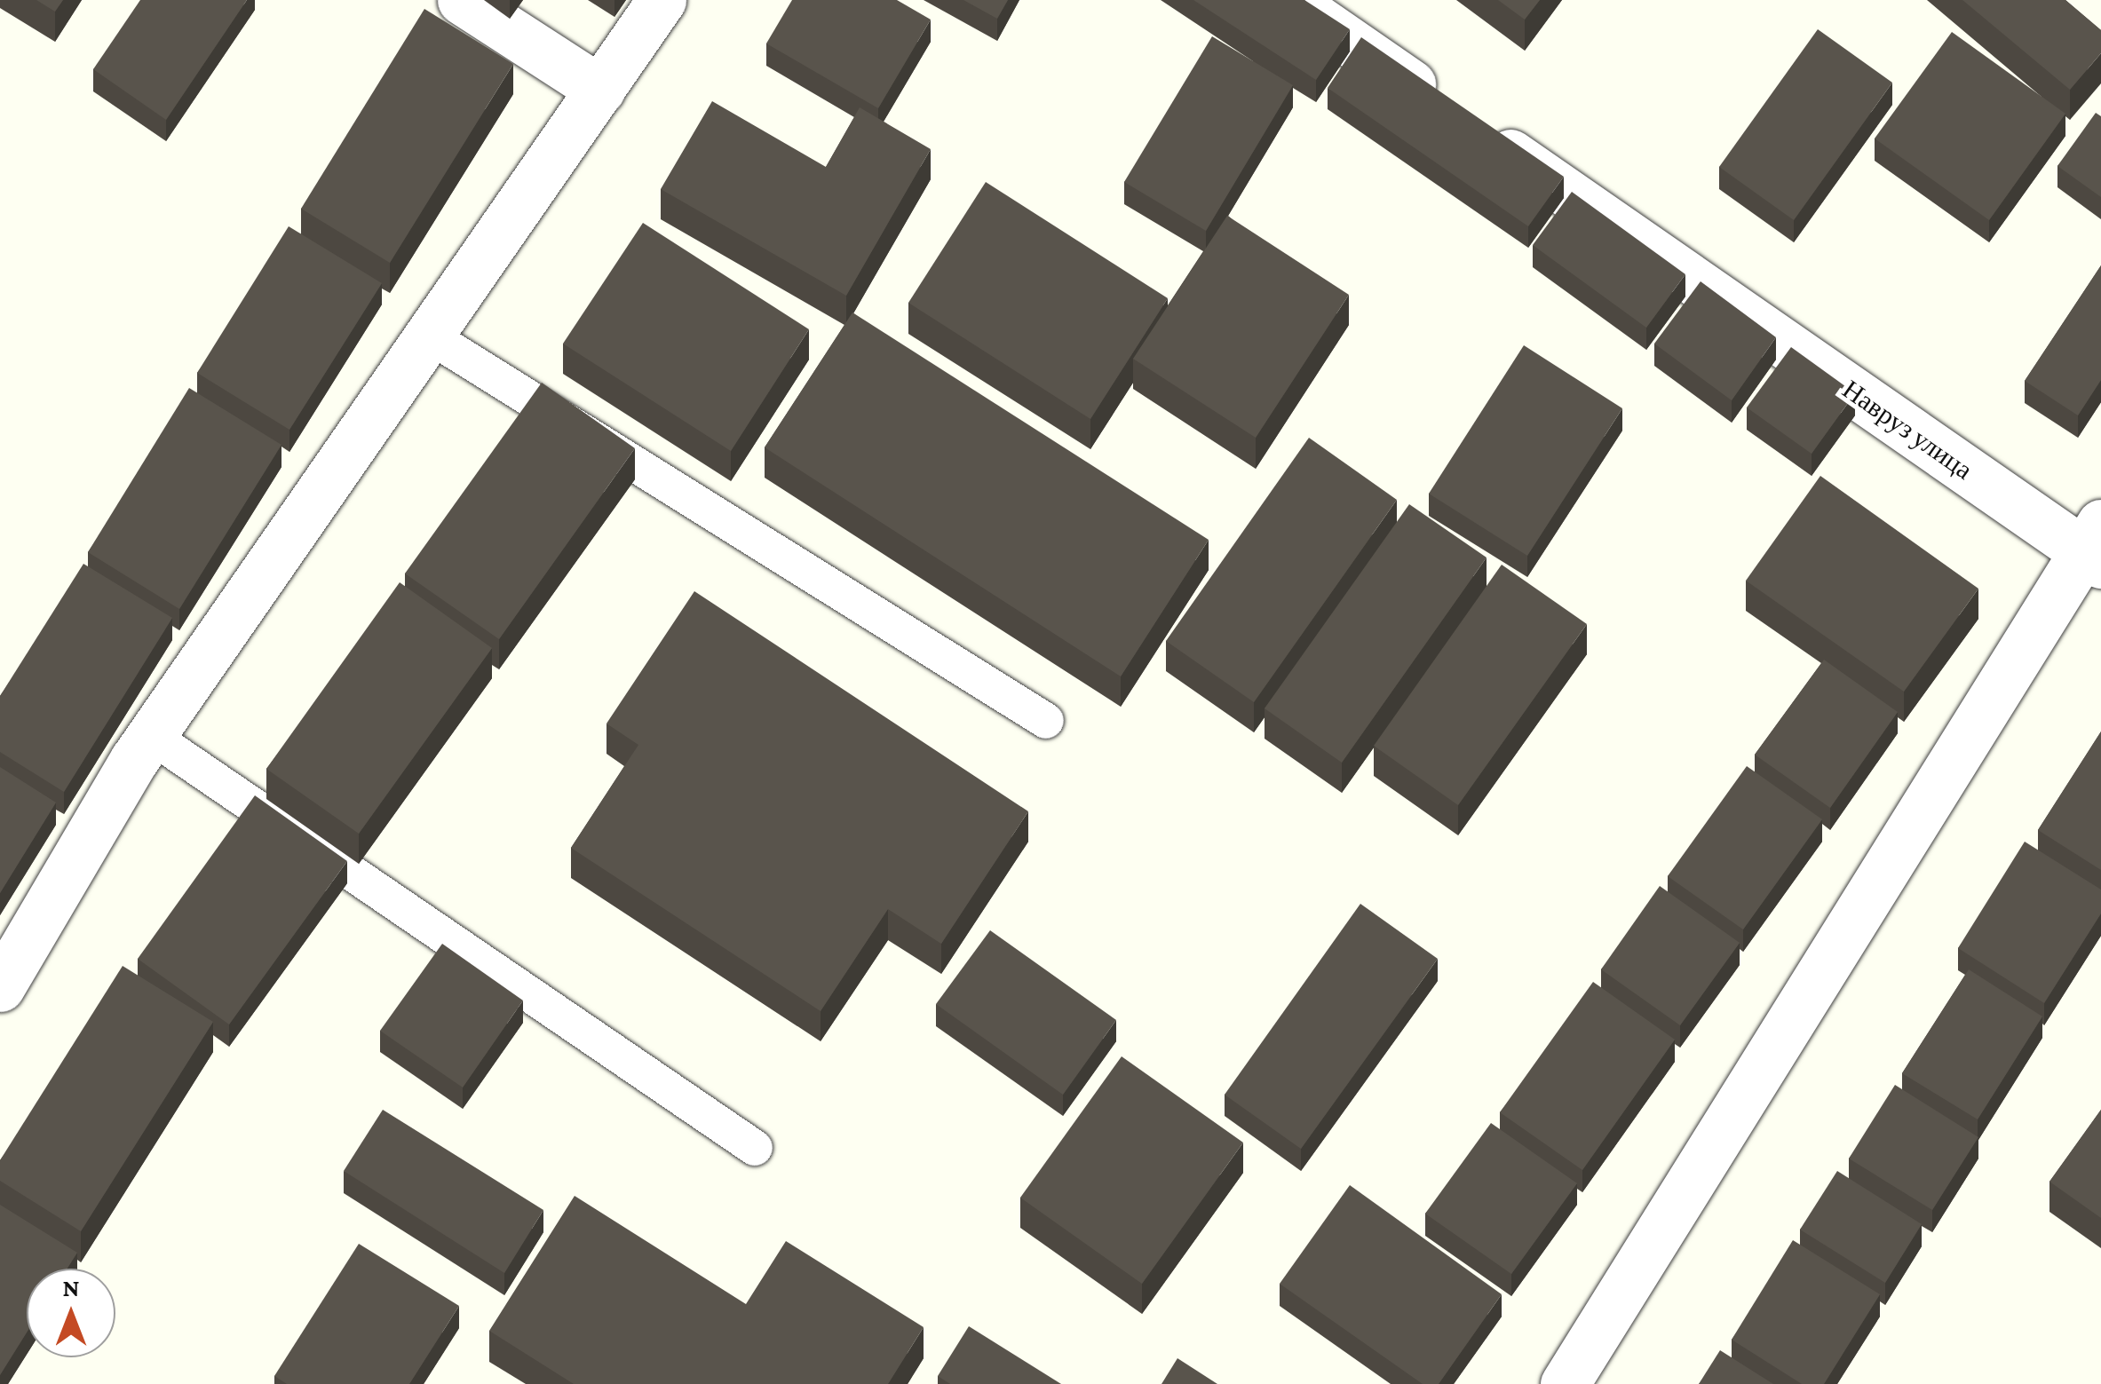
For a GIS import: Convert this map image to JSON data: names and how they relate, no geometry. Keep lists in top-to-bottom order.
{
  "streets": {
    "street": ["Навруз улица"]
  },
  "north": "top"
}
